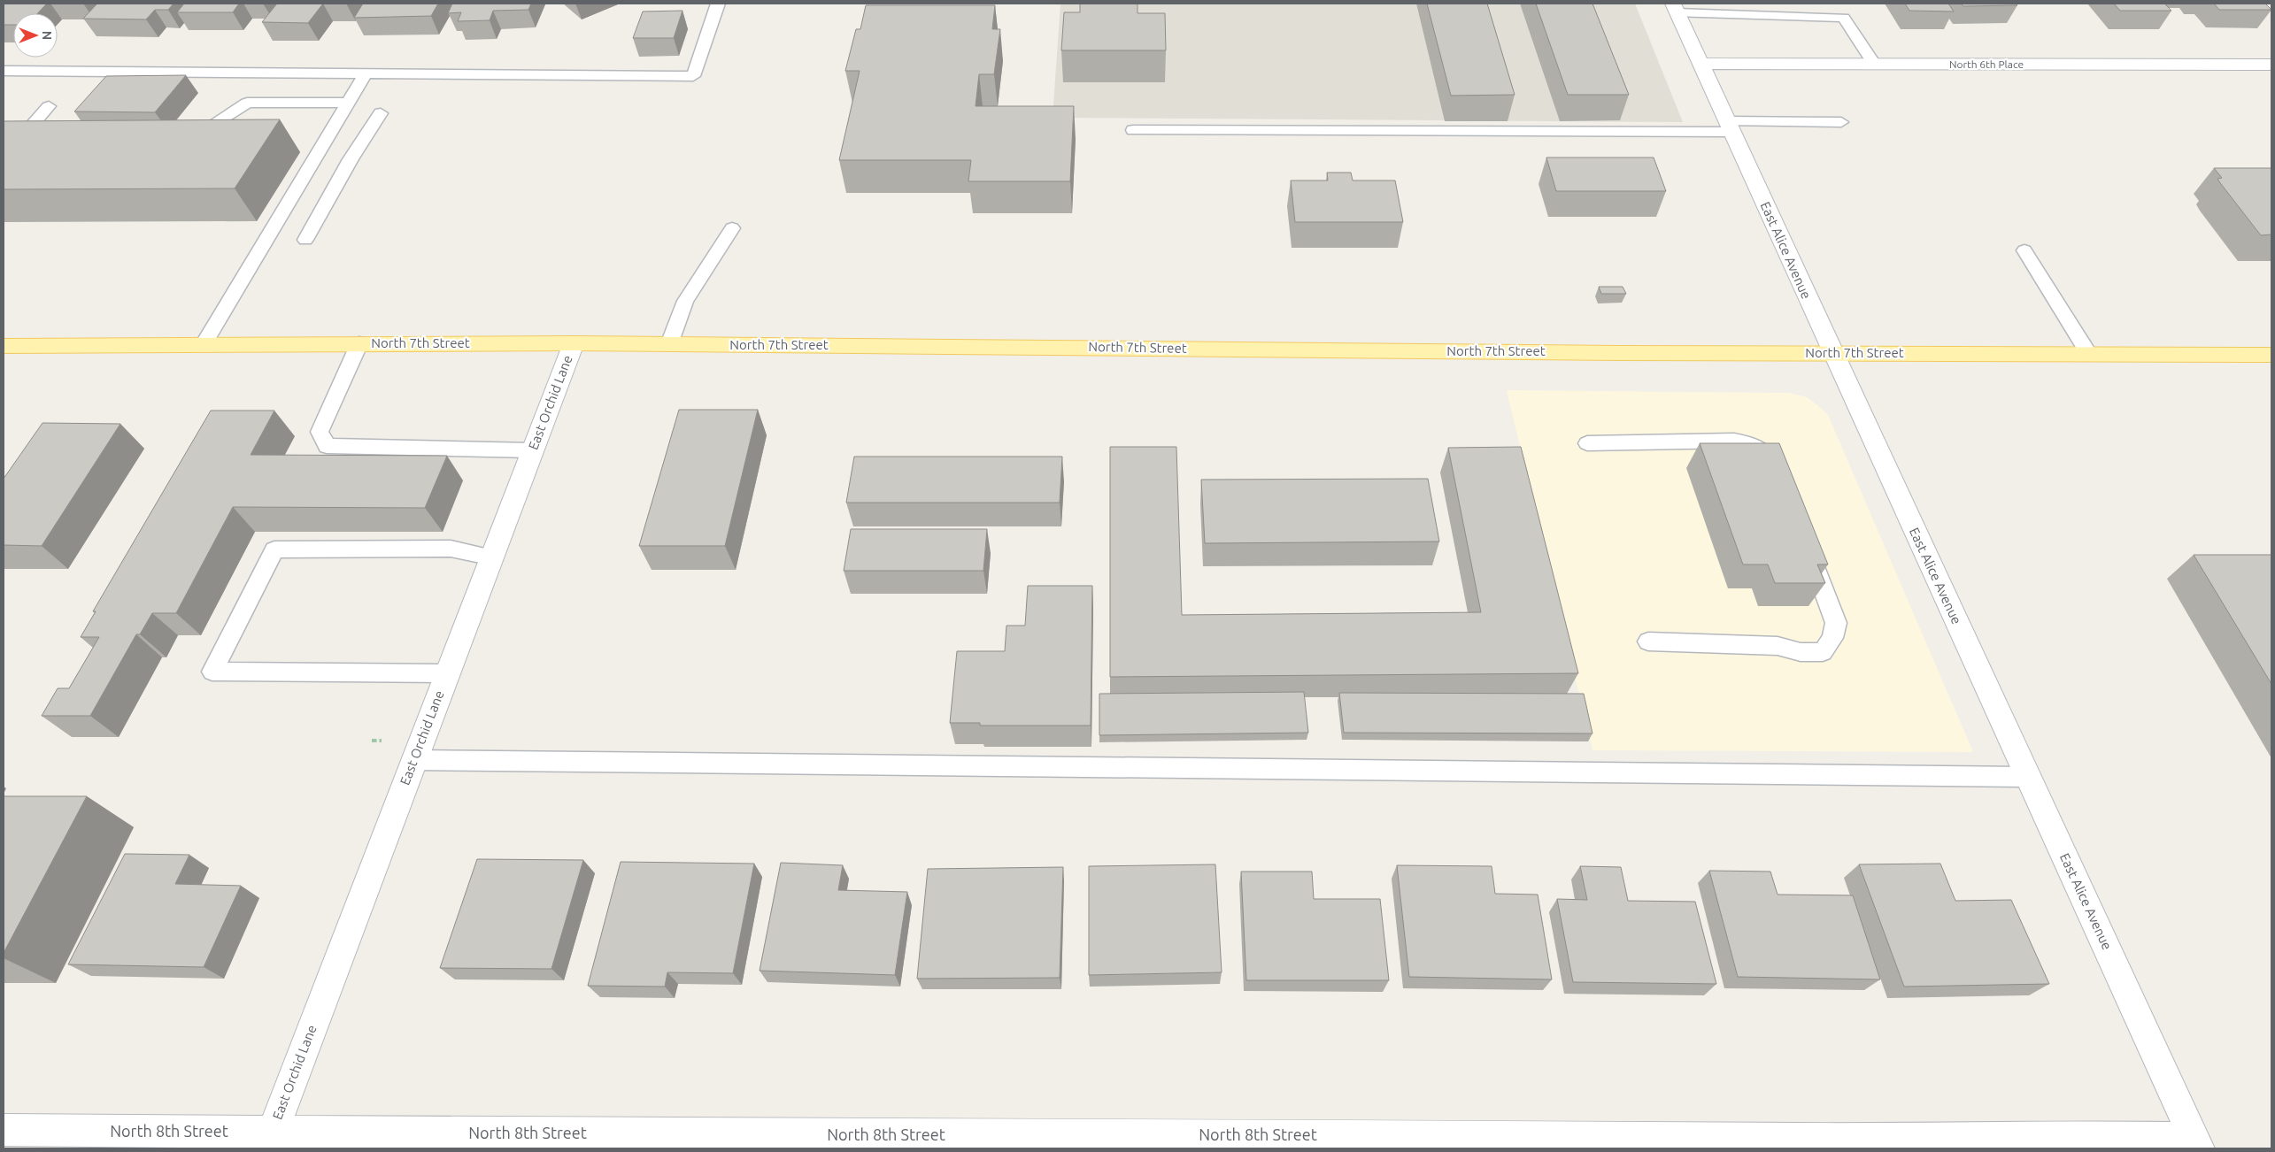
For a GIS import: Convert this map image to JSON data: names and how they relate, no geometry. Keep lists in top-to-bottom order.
{
  "streets": {
    "main road": ["North 7th Street"],
    "street": [
      "North 6th Place",
      "East Alice Avenue",
      "East Orchid Lane",
      "North 8th Street"
    ]
  },
  "crossings": [
    ["North 6th Place", "East Alice Avenue"],
    ["East Alice Avenue", "North 7th Street"],
    ["East Alice Avenue", "North 8th Street"],
    ["North 7th Street", "East Orchid Lane"],
    ["East Orchid Lane", "North 8th Street"]
  ],
  "north": "right"
}
